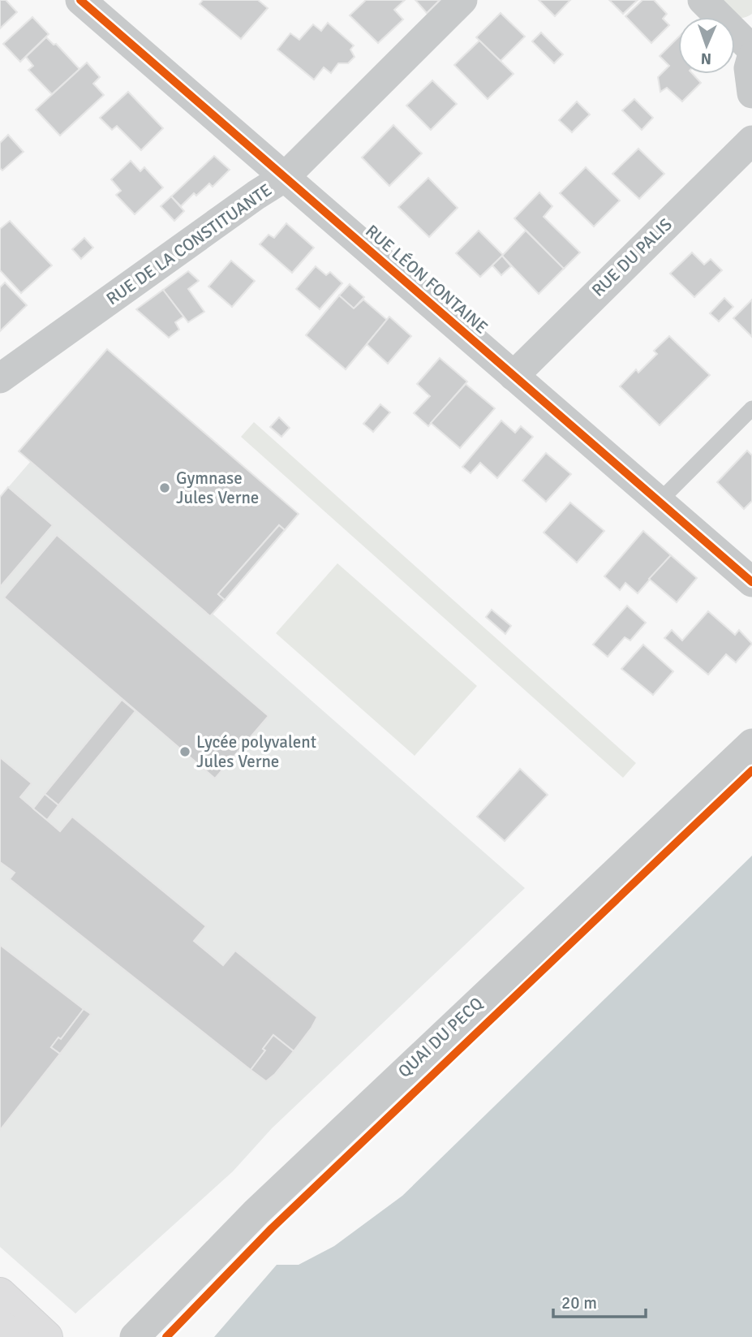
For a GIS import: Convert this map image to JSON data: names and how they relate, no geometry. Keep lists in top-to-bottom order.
{
  "streets": {
    "street": [
      "RUE DE LA CONSTITUANTE",
      "RUE DU PALIS",
      "RUE LÉON FONTAINE",
      "QUAI DU PECQ"
    ]
  },
  "crossings": [
    ["RUE DE LA CONSTITUANTE", "RUE LÉON FONTAINE"],
    ["RUE DU PALIS", "RUE LÉON FONTAINE"]
  ],
  "places": ["Gymnase Jules Verne", "Lycée polyvalent Jules Verne"],
  "scale_bar": "20 m",
  "north": "bottom"
}
